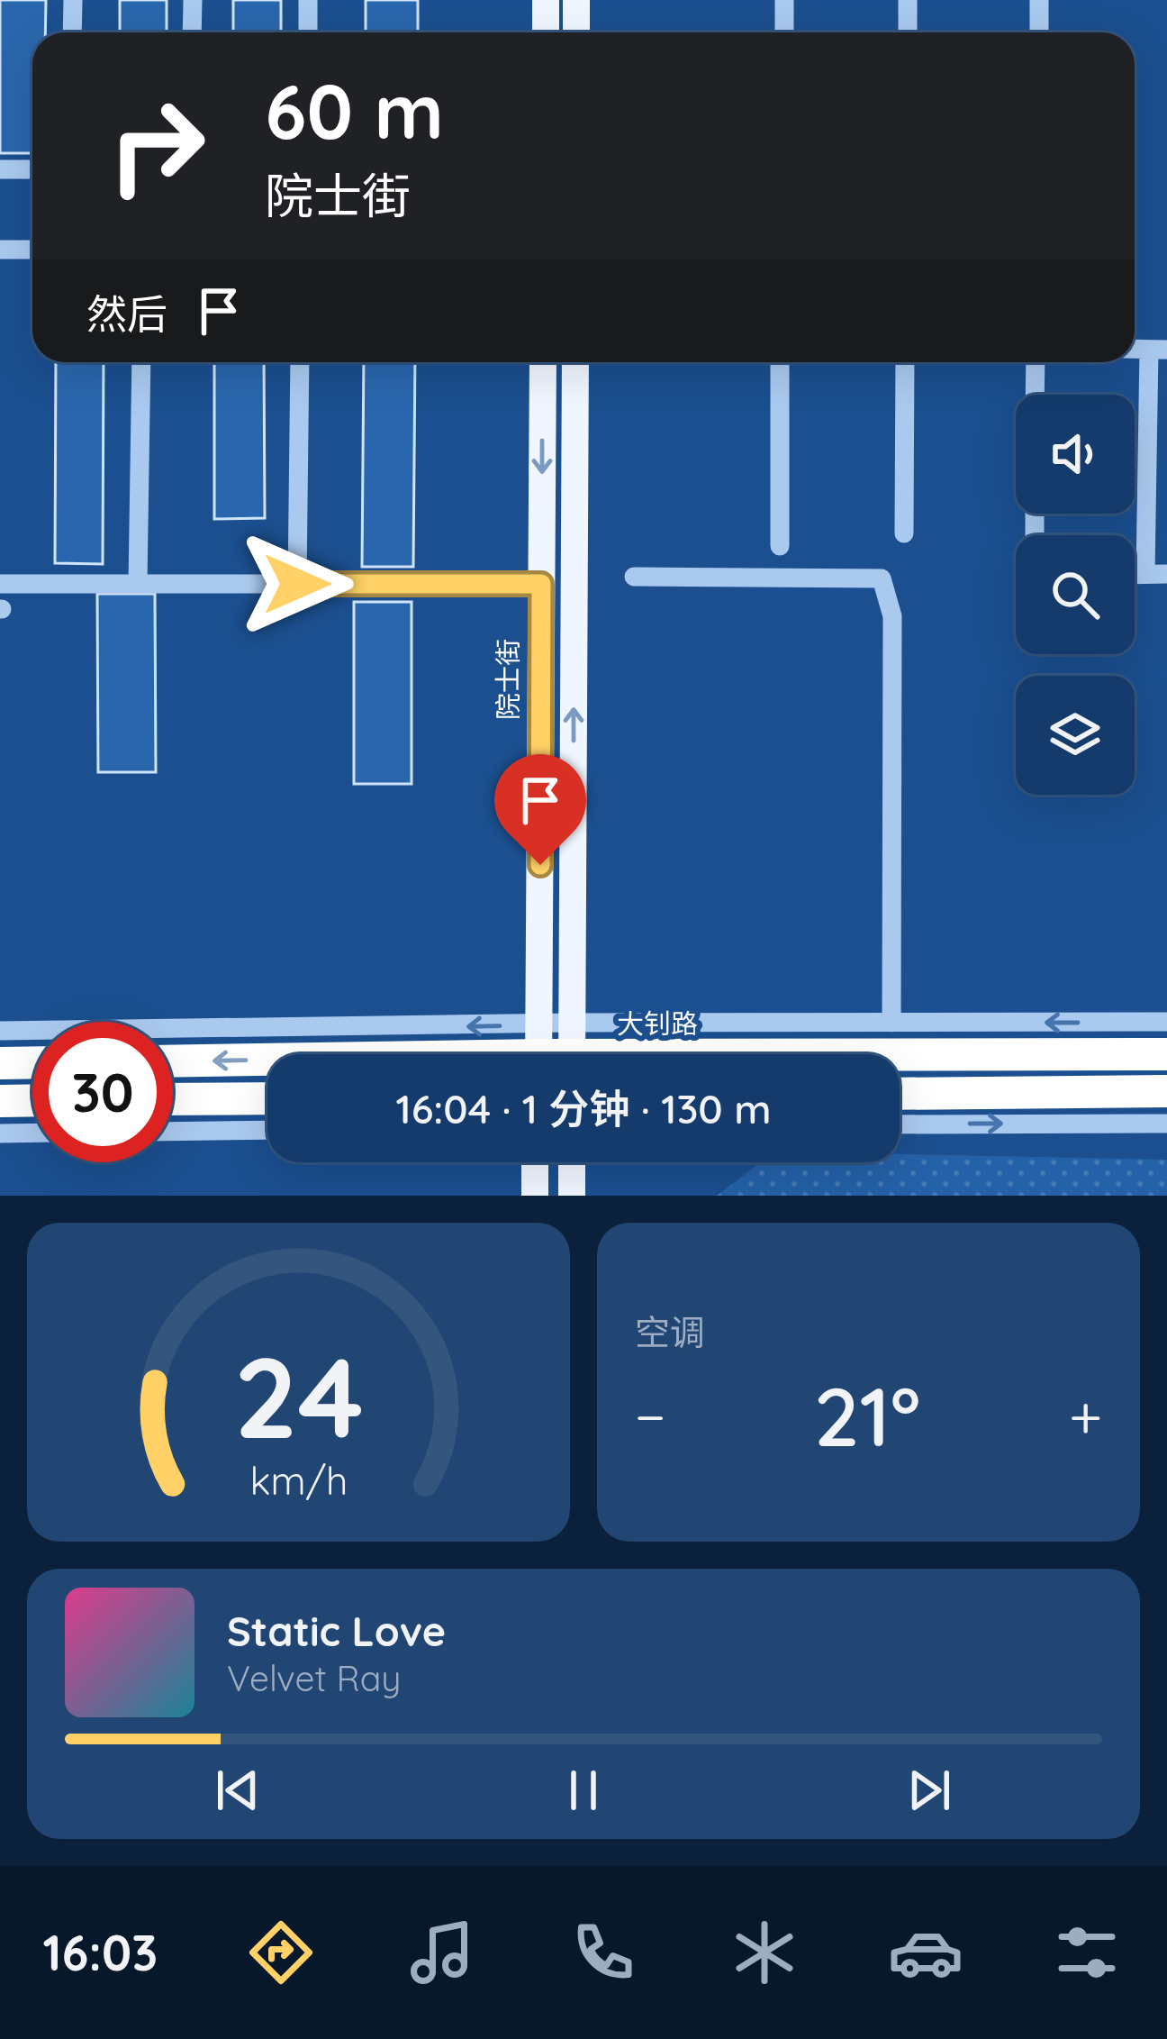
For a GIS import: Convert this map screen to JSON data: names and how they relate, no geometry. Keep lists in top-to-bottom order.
{
  "streets": {
    "highway": ["大钊路"],
    "main road": ["院士街"]
  },
  "page": {
    "turn": ["60 m", "院士街"],
    "then": "然后",
    "limit": "30",
    "trip": "16:04 · 1 分钟 · 130 m",
    "tile": "空调",
    "heat": ["−", "21°", "+"],
    "song": ["Static Love", "Velvet Ray"],
    "tabs": "16:03",
    "gauge": ["24", "km/h"]
  }
}
